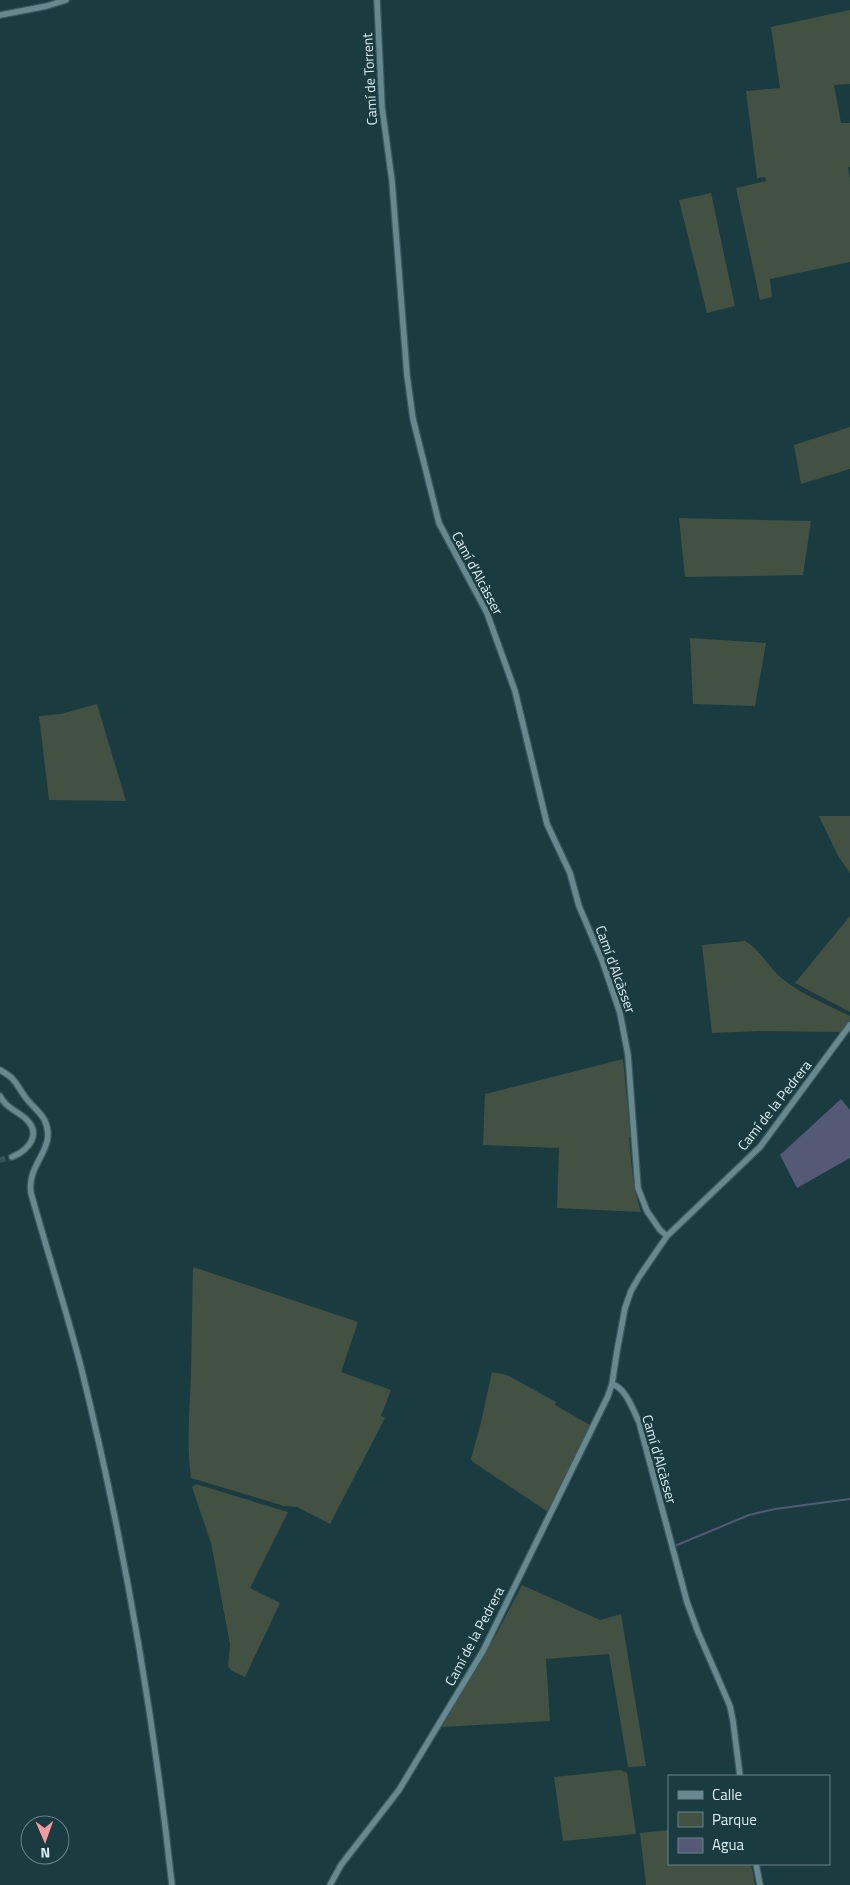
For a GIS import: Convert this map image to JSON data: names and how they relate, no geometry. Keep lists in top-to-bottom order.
{
  "streets": {
    "street": ["Camí de Torrent", "Camí d'Alcàsser", "Camí de la Pedrera"]
  },
  "crossings": [
    ["Camí de Torrent", "Camí d'Alcàsser"],
    ["Camí d'Alcàsser", "Camí de la Pedrera"]
  ],
  "legend": ["Calle", "Parque", "Agua"],
  "north": "bottom"
}
